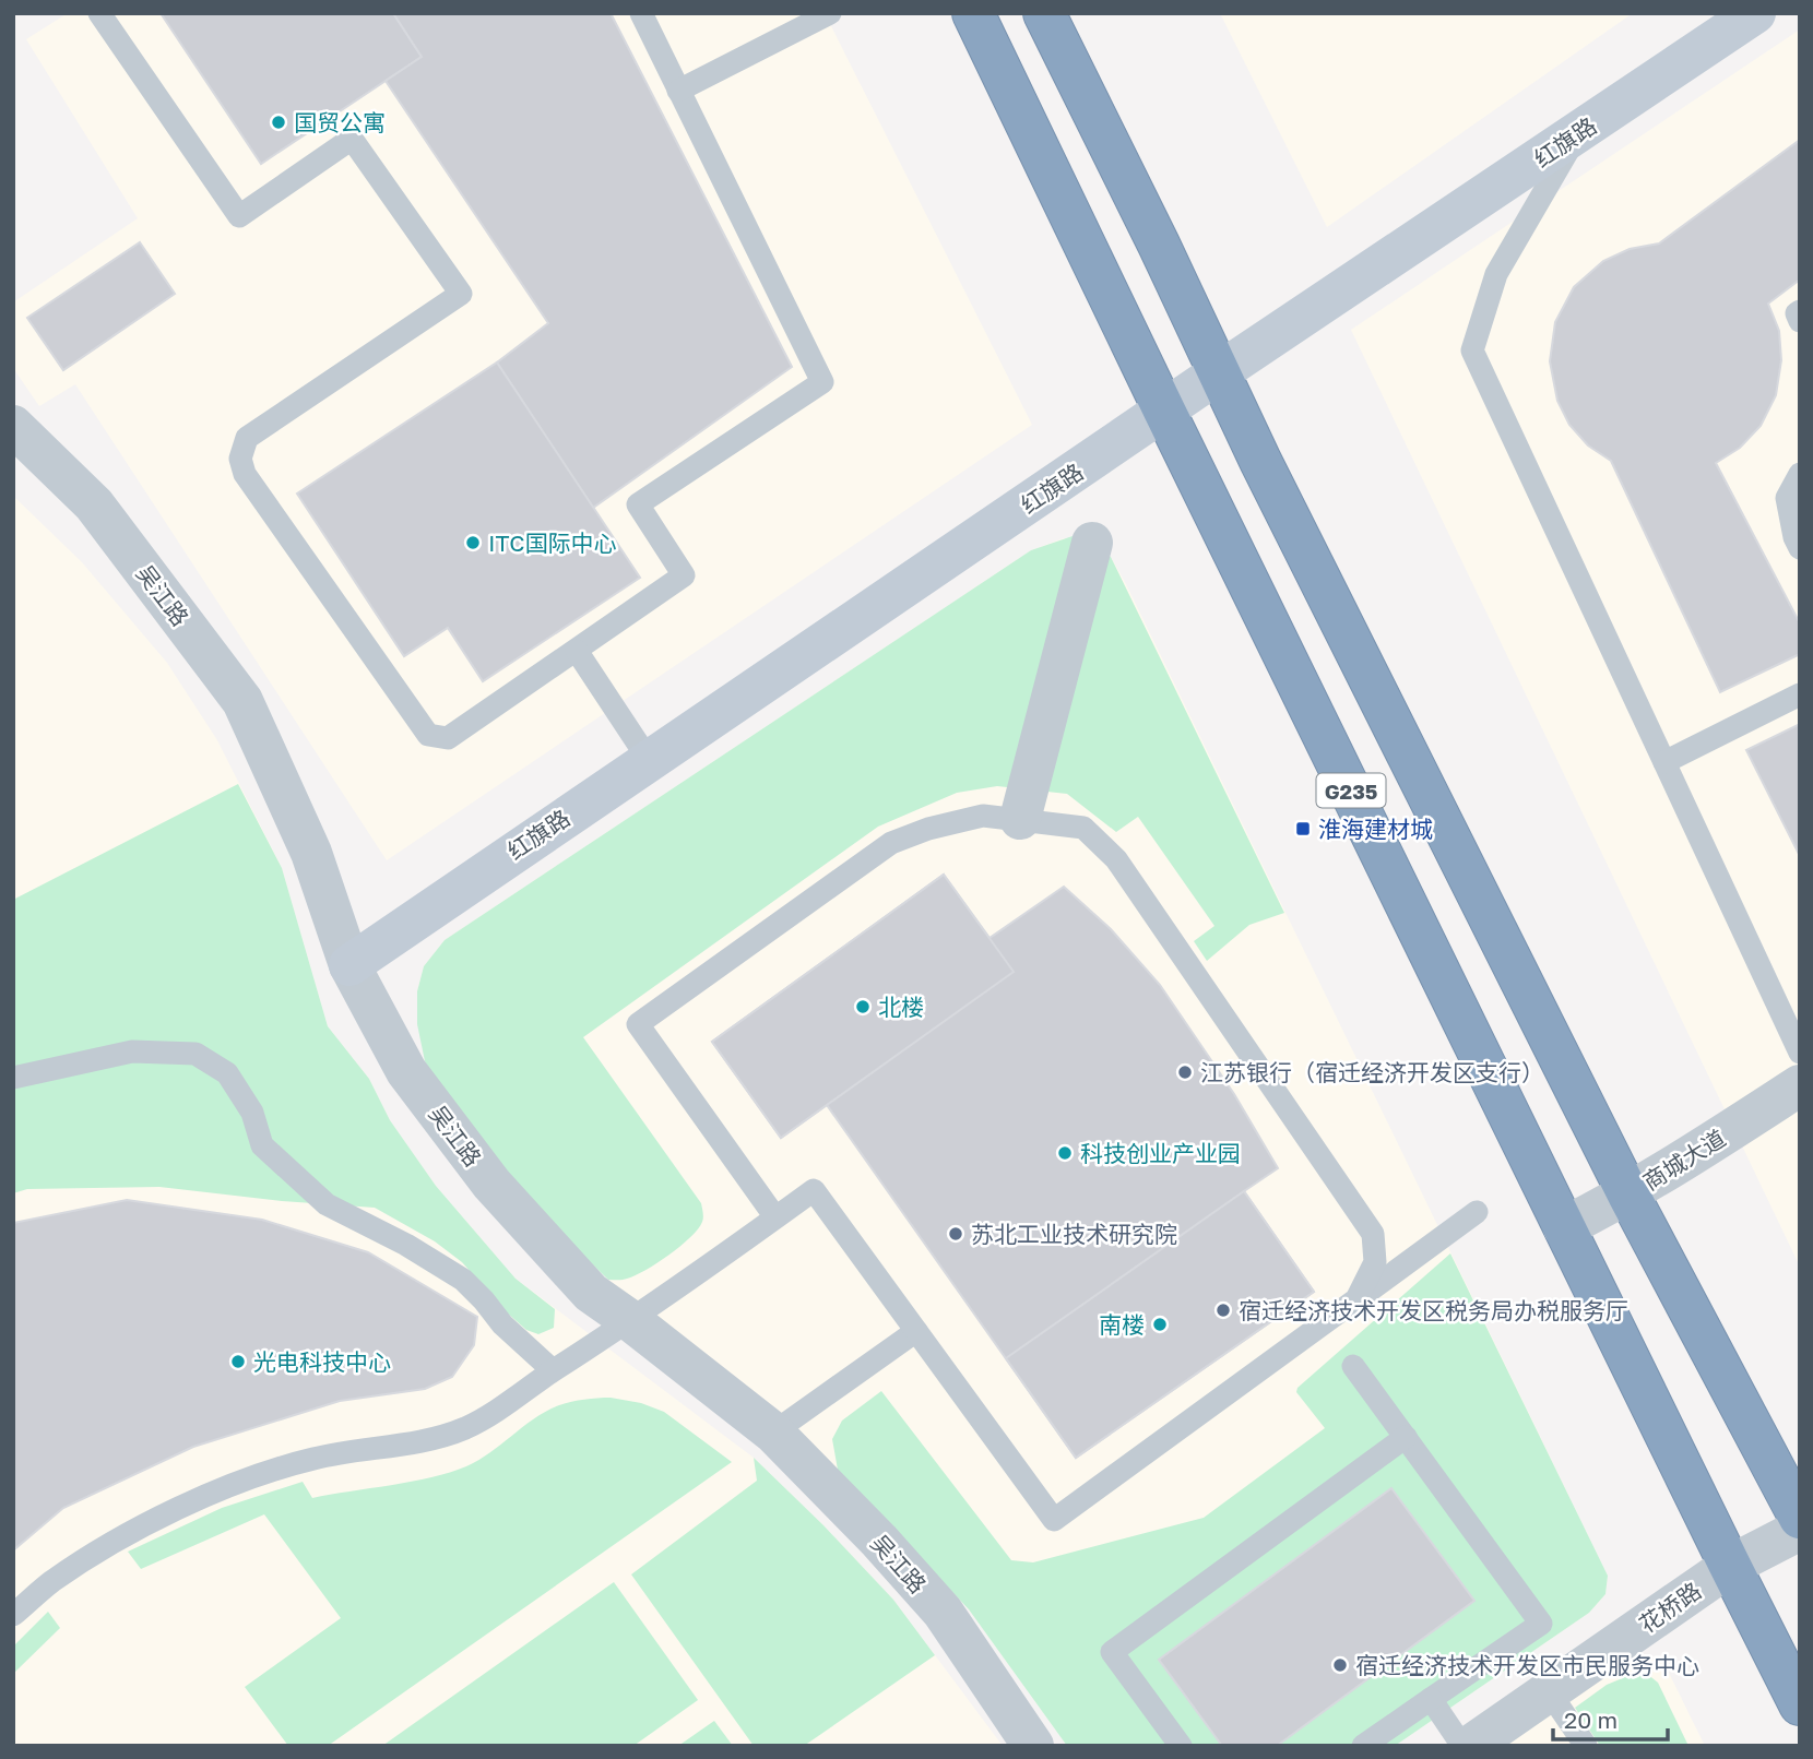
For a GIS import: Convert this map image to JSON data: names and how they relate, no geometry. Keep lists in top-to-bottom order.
{
  "streets": {
    "highway": ["G235"],
    "street": [
      "红旗路",
      "吴江路",
      "商城大道",
      "花桥路"
    ]
  },
  "crossings": [
    ["红旗路", "吴江路"],
    ["红旗路", "G235"],
    ["G235", "商城大道"],
    ["G235", "花桥路"]
  ],
  "places": {
    "other": [
      "国贸公寓",
      "ITC国际中心",
      "北楼",
      "江苏银行（宿迁经济开发区支行）",
      "科技创业产业园",
      "苏北工业技术研究院",
      "宿迁经济技术开发区税务局办税服务厅",
      "南楼",
      "光电科技中心",
      "宿迁经济技术开发区市民服务中心"
    ],
    "transit": ["淮海建材城"]
  },
  "scale_bar": "20 m"
}
